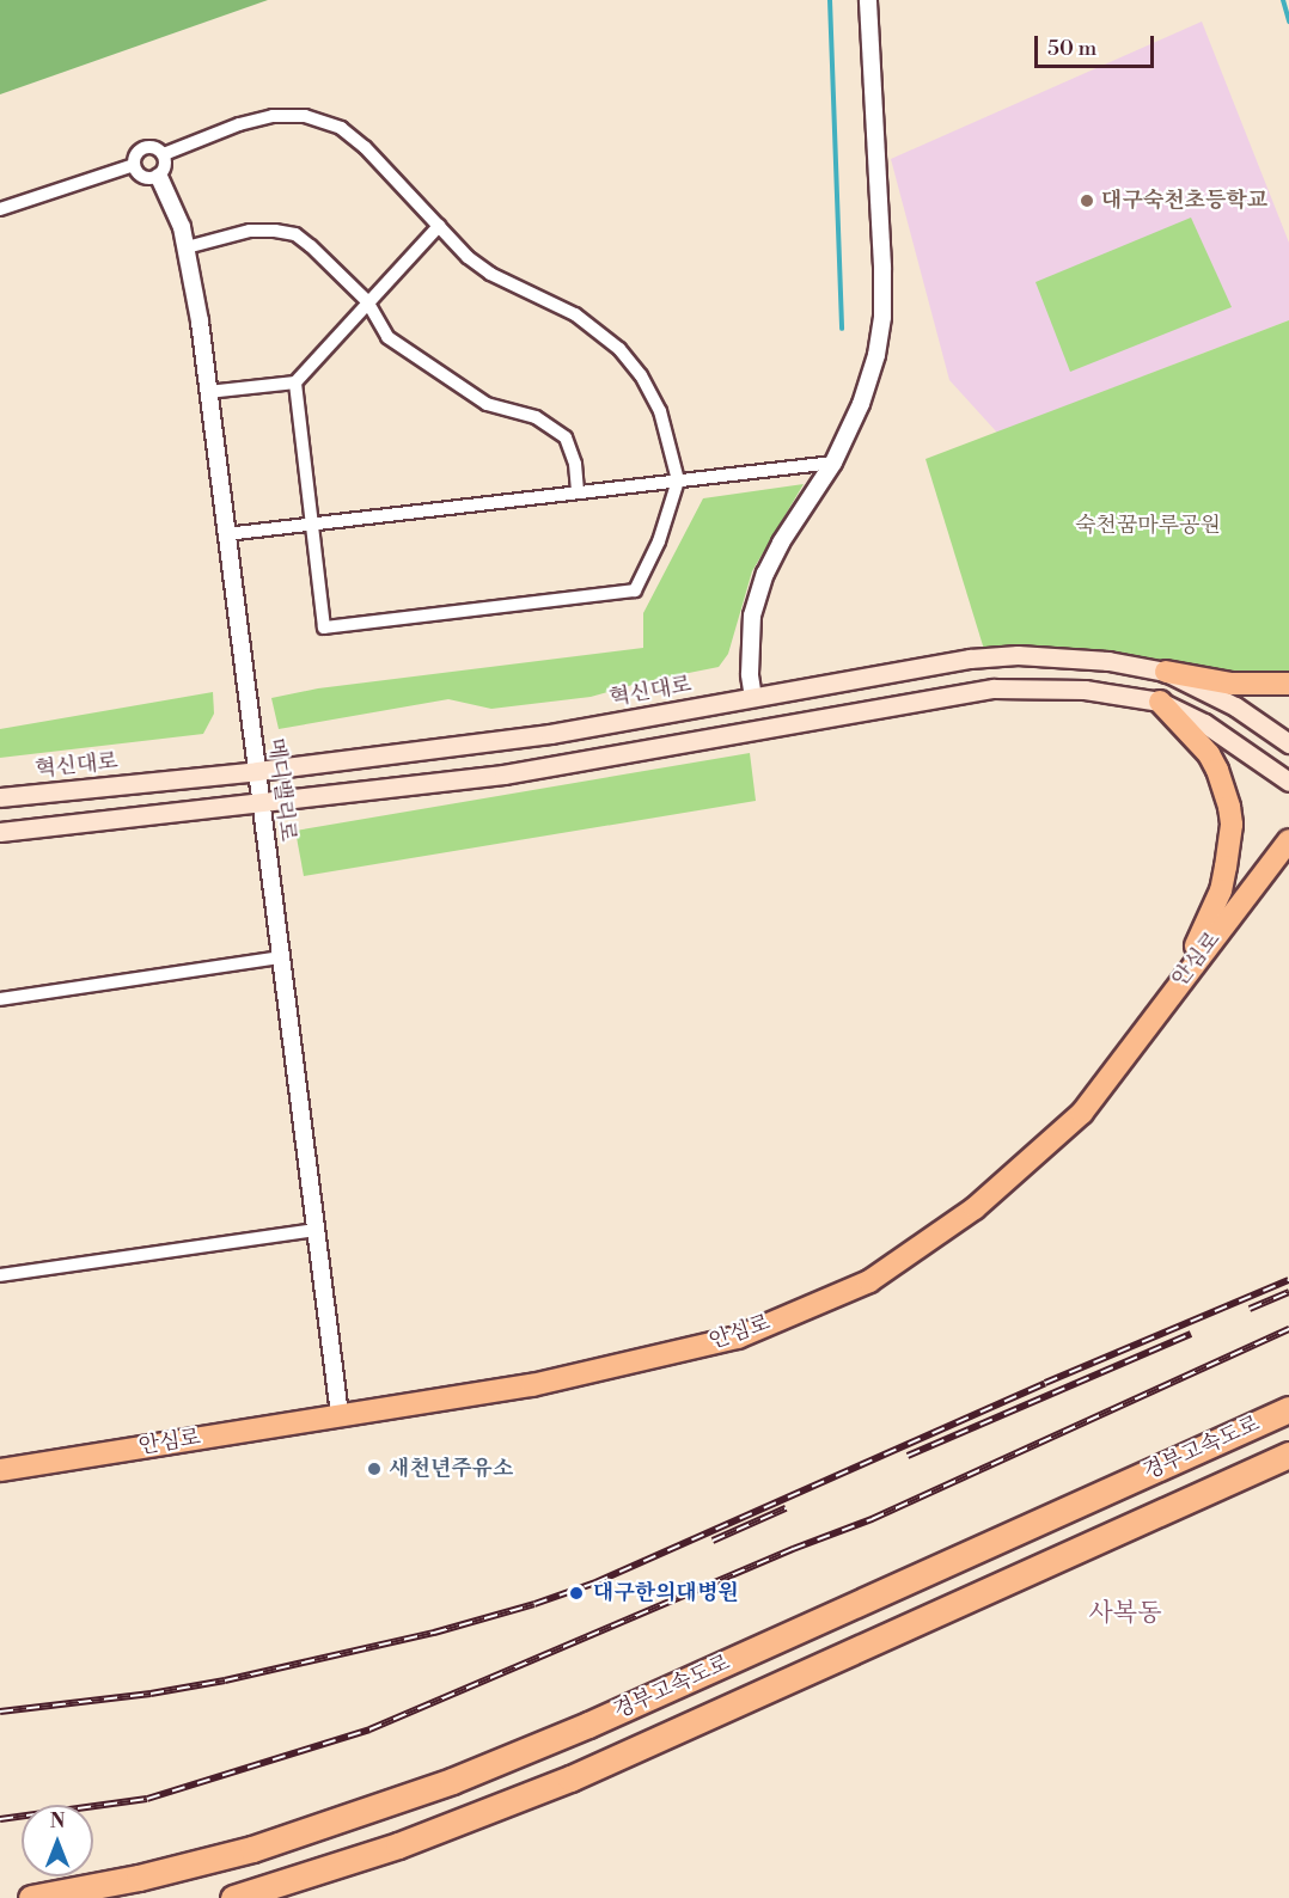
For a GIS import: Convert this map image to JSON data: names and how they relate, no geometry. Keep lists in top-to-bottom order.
{
  "streets": {
    "highway": ["경부고속도로"],
    "main road": ["혁신대로", "안심로"],
    "street": ["메디밸리로"]
  },
  "crossings": [
    ["혁신대로", "메디밸리로"],
    ["메디밸리로", "안심로"]
  ],
  "districts": ["사복동"],
  "parks": ["숙천꿈마루공원"],
  "places": ["대구숙천초등학교", "새천년주유소", "대구한의대병원"],
  "scale_bar": "50 m",
  "north": "top"
}
